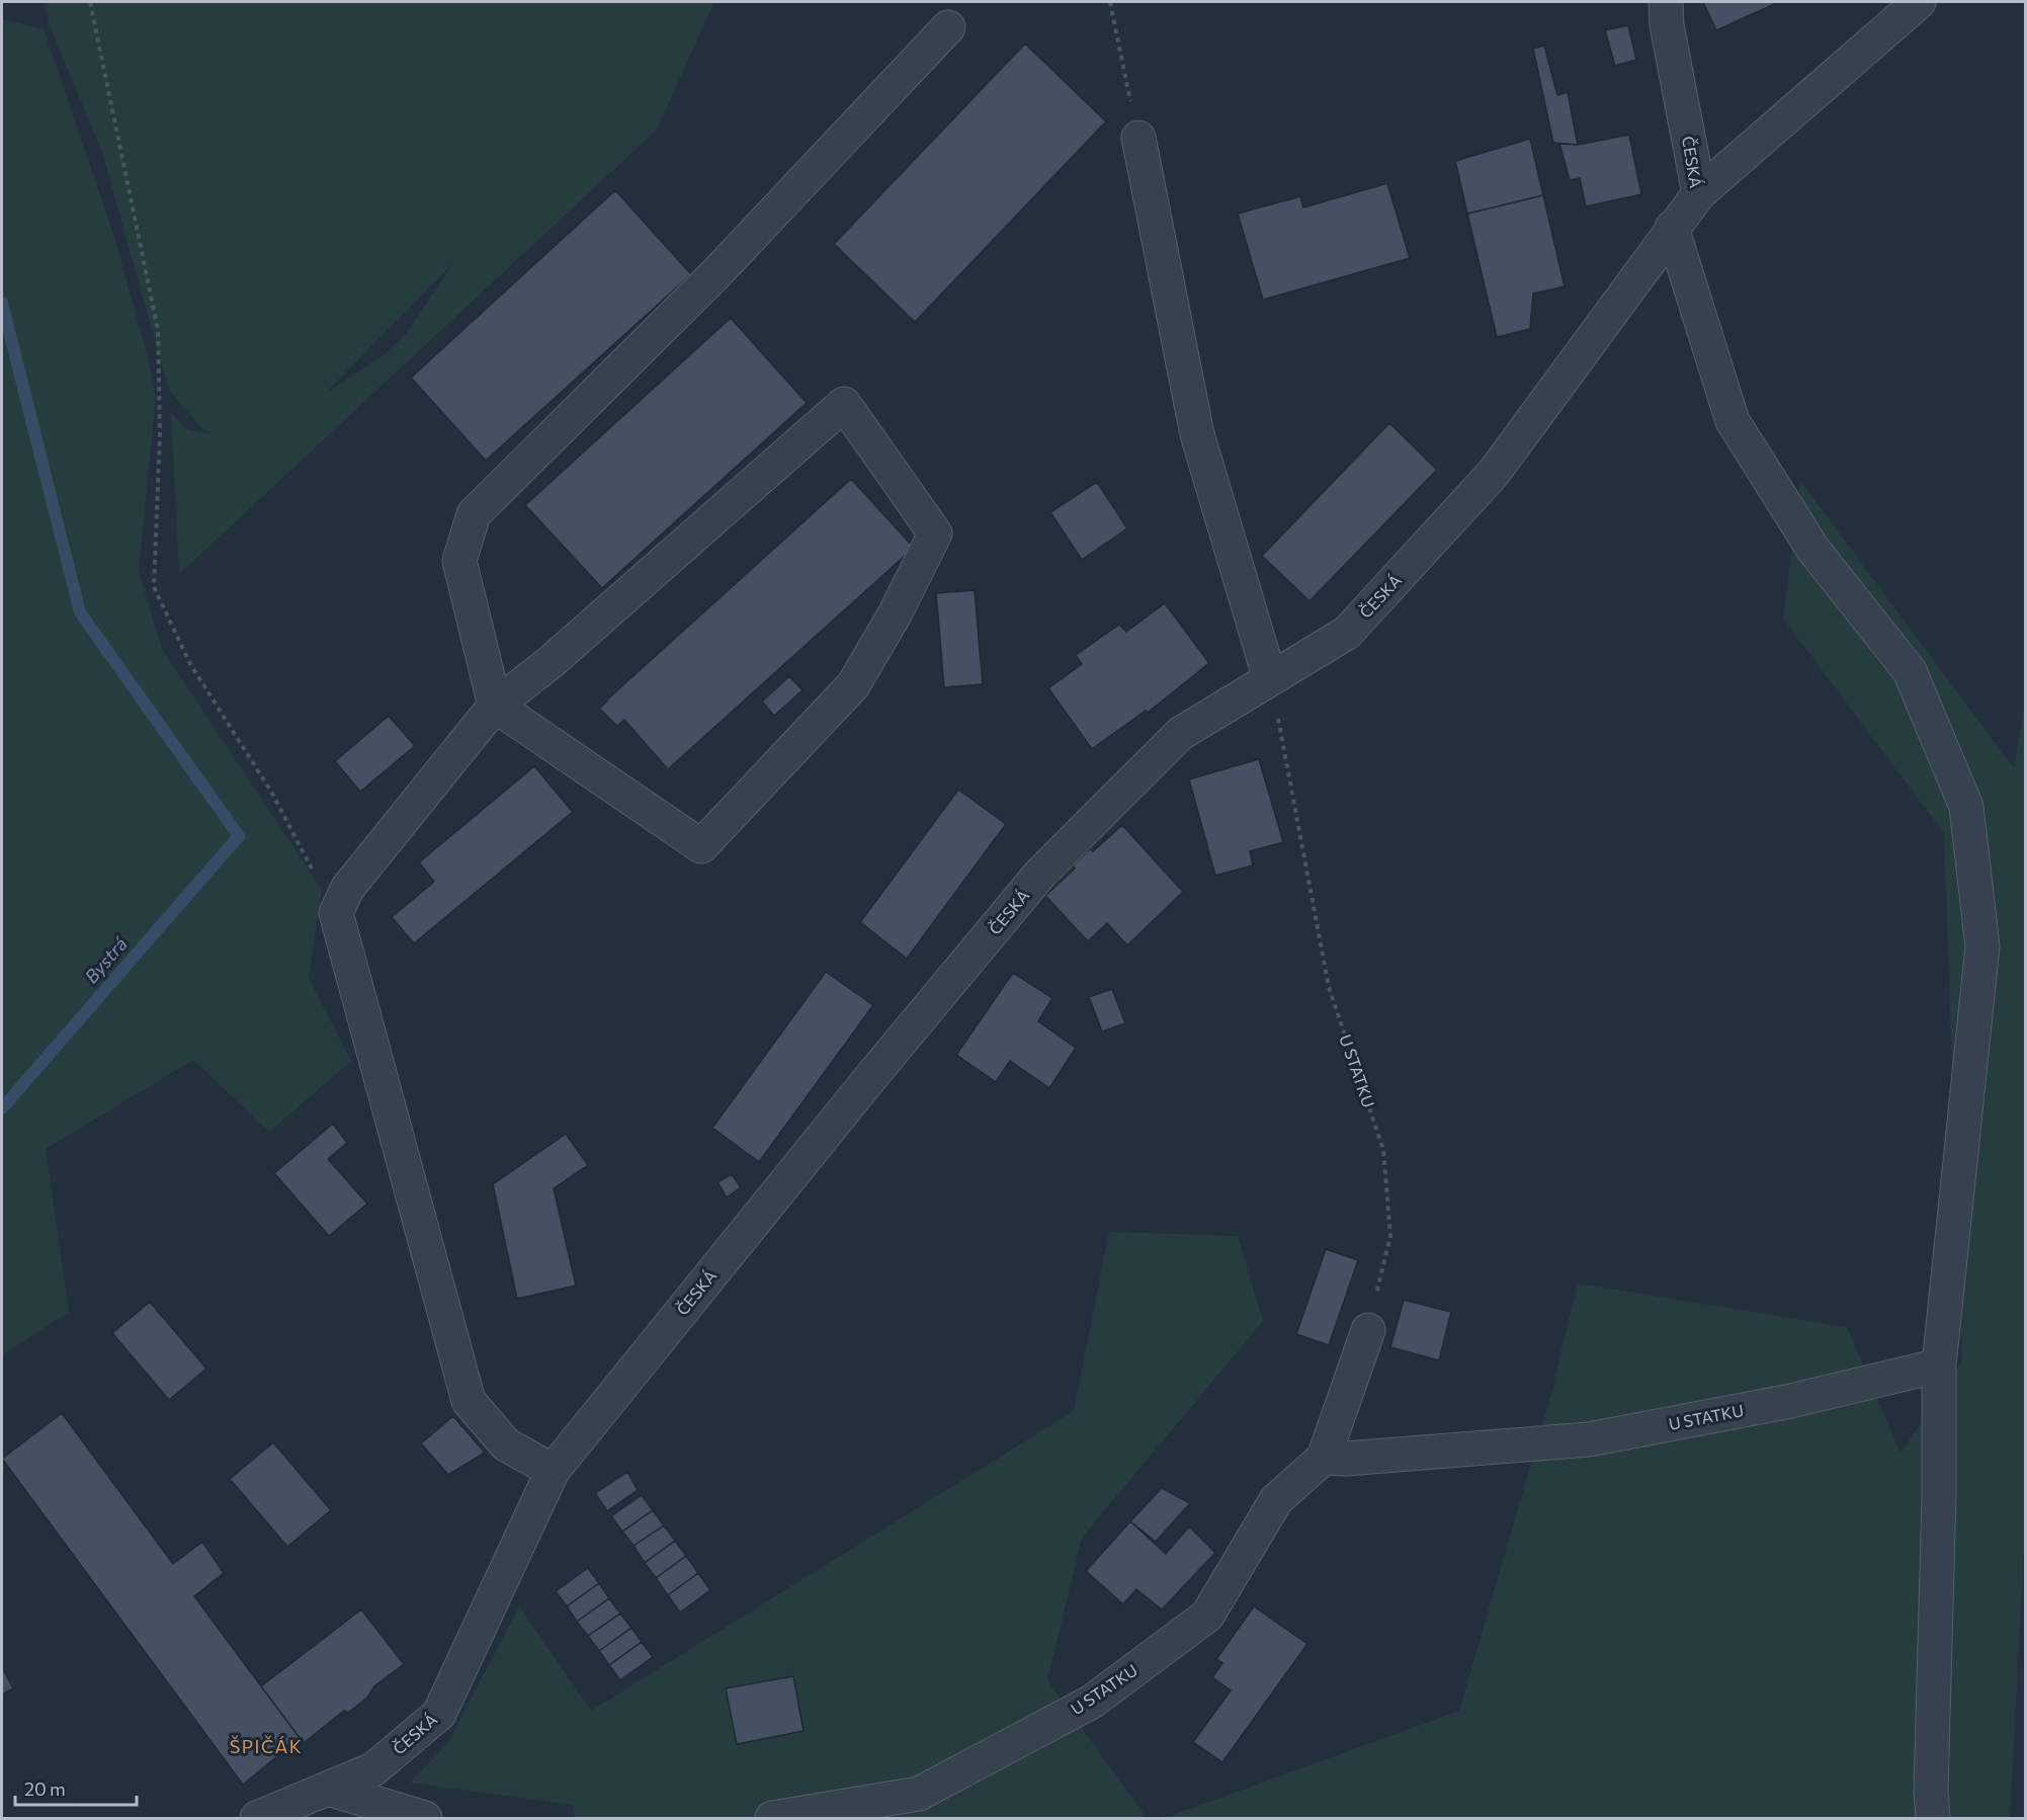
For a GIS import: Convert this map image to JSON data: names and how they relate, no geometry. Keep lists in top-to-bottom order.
{
  "streets": {
    "street": ["ČESKÁ", "U STATKU"]
  },
  "crossings": [
    ["ČESKÁ", "U STATKU"]
  ],
  "districts": ["ŠPIČÁK"],
  "water": ["Bystrá"],
  "scale_bar": "20 m"
}
